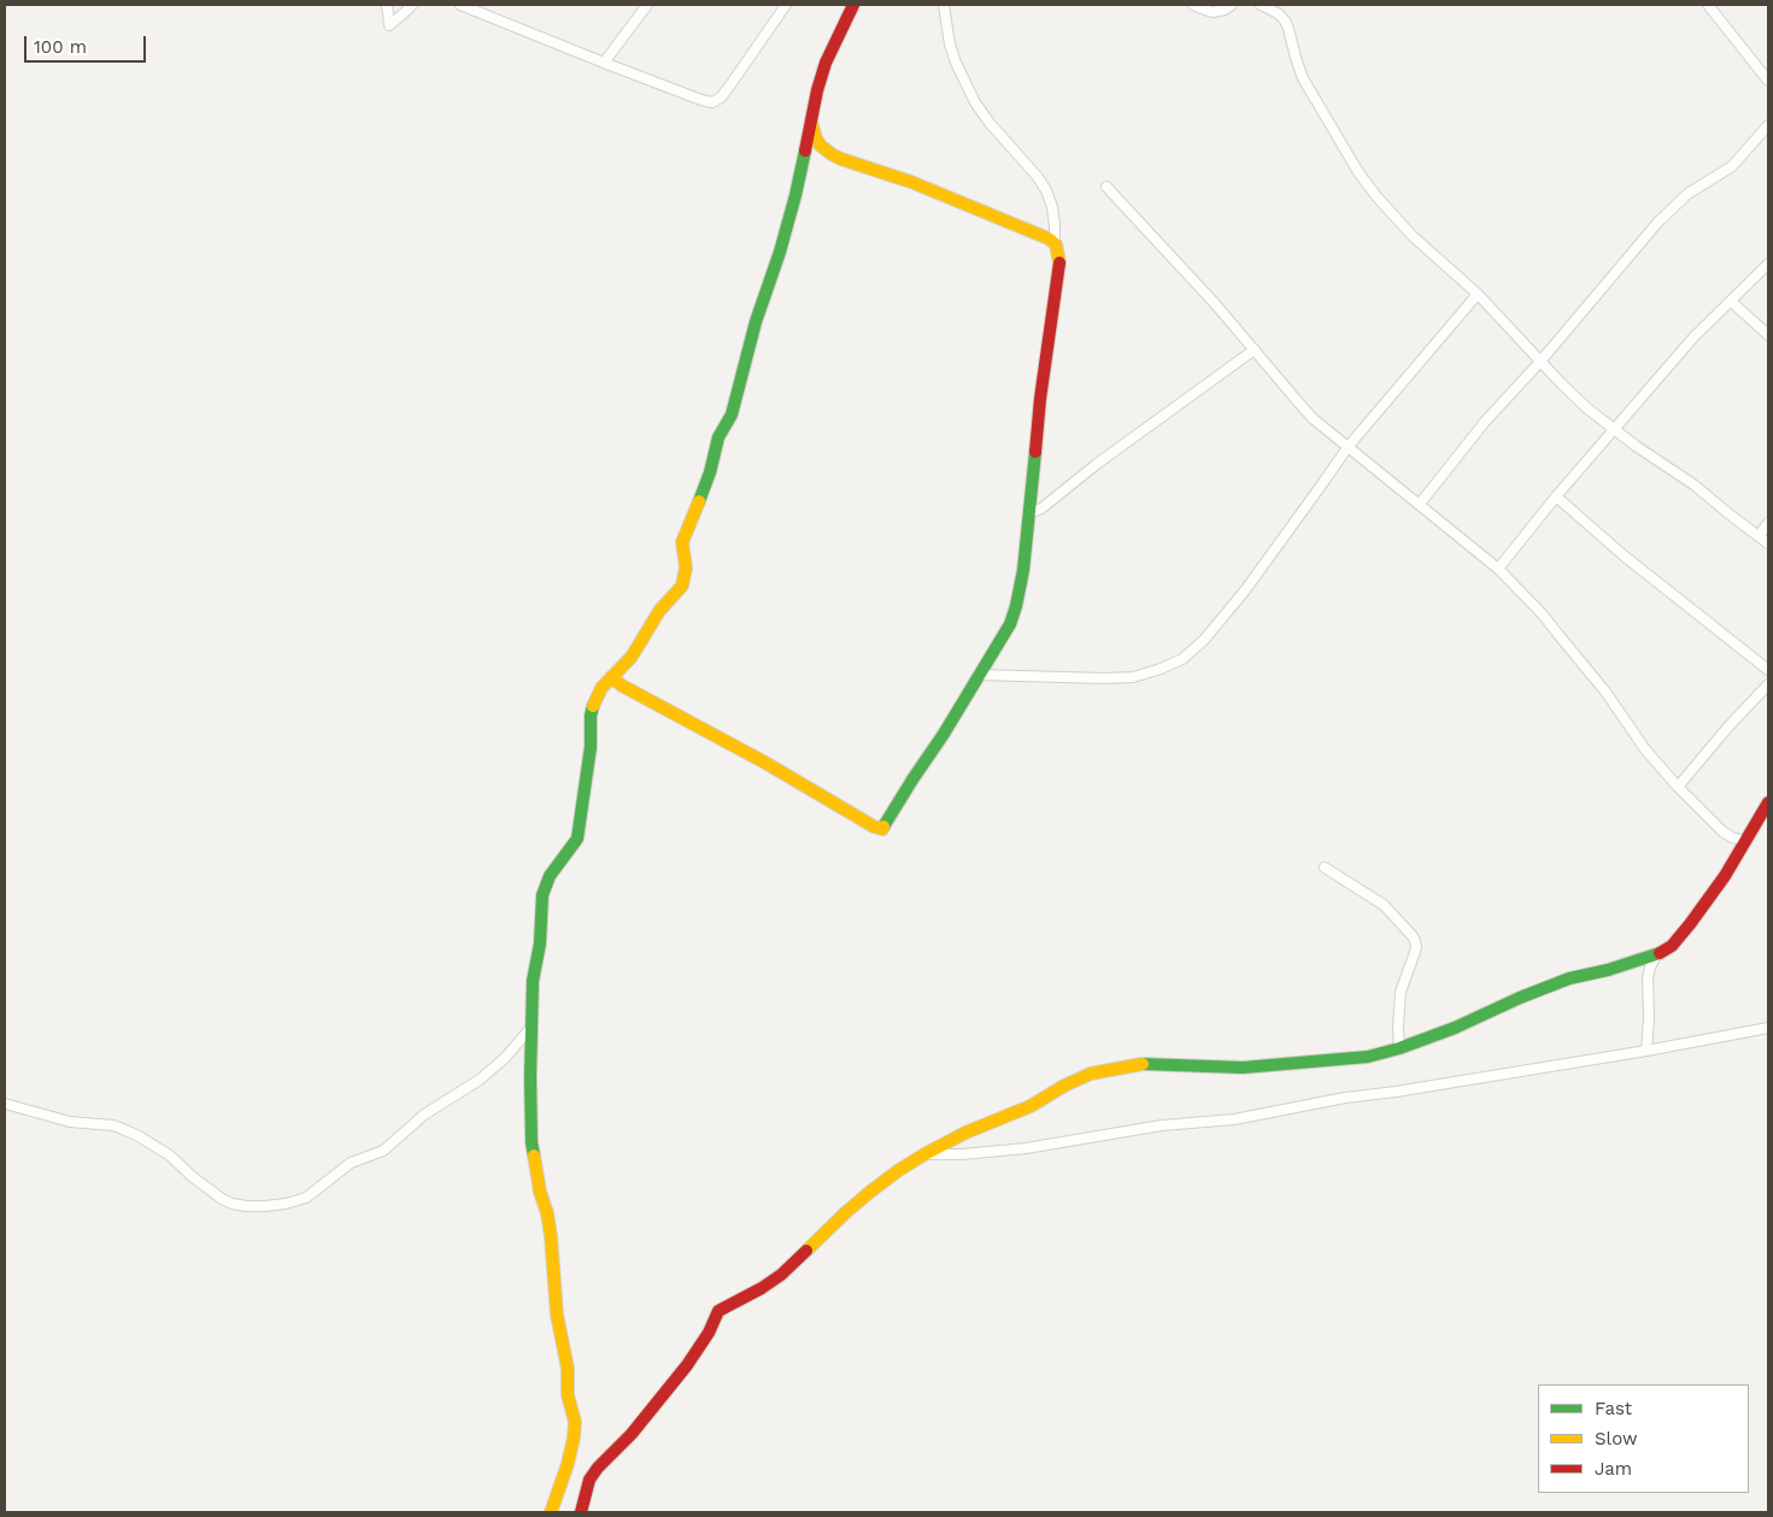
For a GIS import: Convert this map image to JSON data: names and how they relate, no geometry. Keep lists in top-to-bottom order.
{
  "legend": ["Fast", "Slow", "Jam"],
  "scale_bar": "100 m"
}
